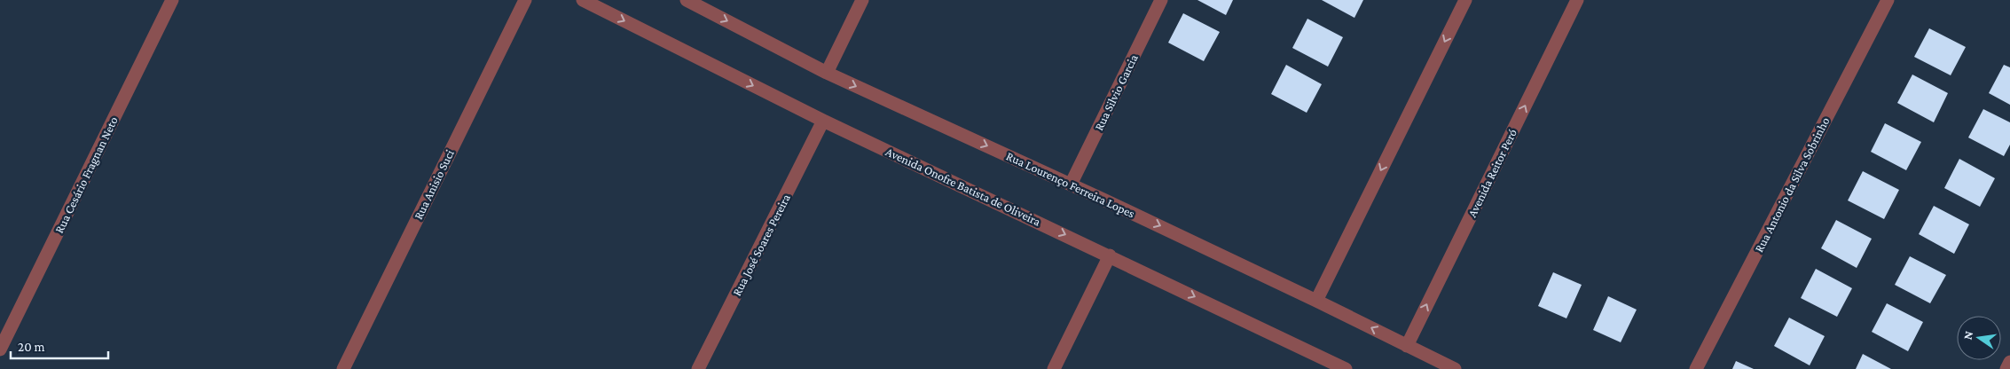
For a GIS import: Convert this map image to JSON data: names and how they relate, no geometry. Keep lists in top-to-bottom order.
{
  "streets": {
    "street": [
      "Rua Silvio Garcia",
      "Avenida Reitor Peró",
      "Rua Cesário Fragnan Neto",
      "Rua Anisio Suci",
      "Rua Lourenço Ferreira Lopes",
      "Rua Antonio da Silva Sobrinho",
      "Avenida Onofre Batista de Oliveira",
      "Rua José Soares Pereira"
    ]
  },
  "crossings": [
    ["Rua Silvio Garcia", "Rua Lourenço Ferreira Lopes"],
    ["Avenida Reitor Peró", "Rua Lourenço Ferreira Lopes"],
    ["Avenida Onofre Batista de Oliveira", "Rua José Soares Pereira"]
  ],
  "one_way": ["Avenida Onofre Batista de Oliveira"],
  "scale_bar": "20 m",
  "north": "left"
}
